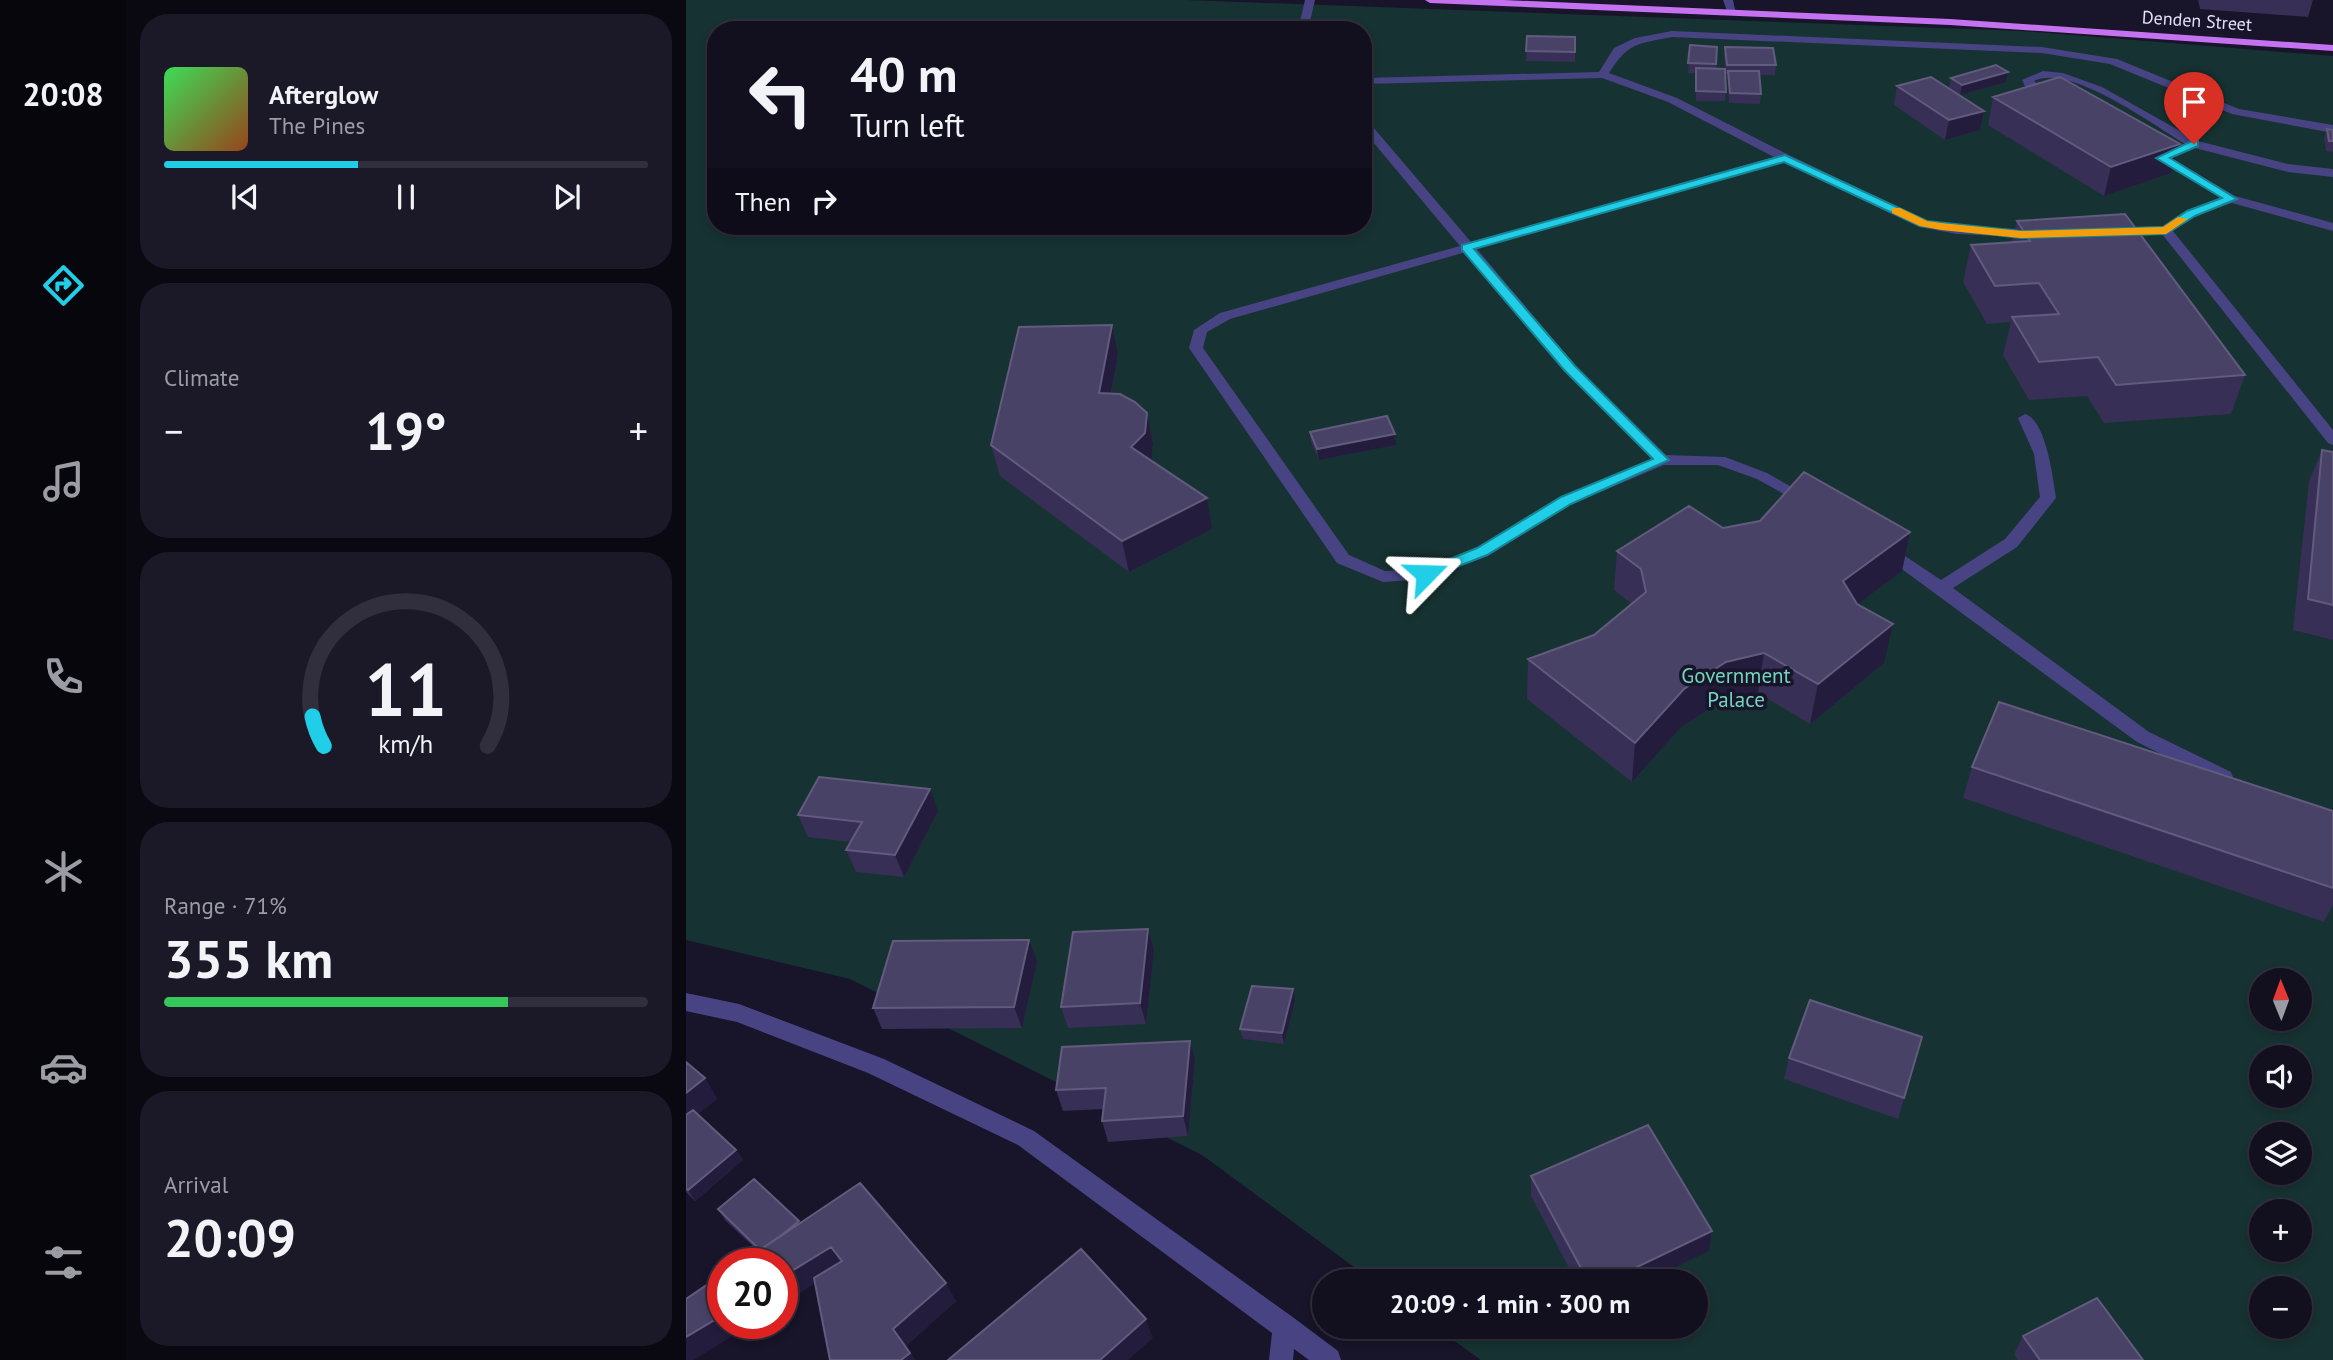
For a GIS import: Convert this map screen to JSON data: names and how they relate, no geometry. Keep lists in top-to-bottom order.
{
  "streets": {
    "main road": ["Denden Street"]
  },
  "parks": ["Government Palace"],
  "north": "top",
  "page": {
    "tabs": "20:08",
    "turn": ["40 m", "Turn left"],
    "song": ["Afterglow", "The Pines"],
    "then": "Then",
    "tile": [
      "Climate",
      ["Range · 71%", "355 km"],
      ["Arrival", "20:09"]
    ],
    "heat": ["−", "19°", "+"],
    "map_buttons": ["+", "−"],
    "limit": "20",
    "trip": "20:09 · 1 min · 300 m",
    "gauge": ["11", "km/h"]
  }
}
